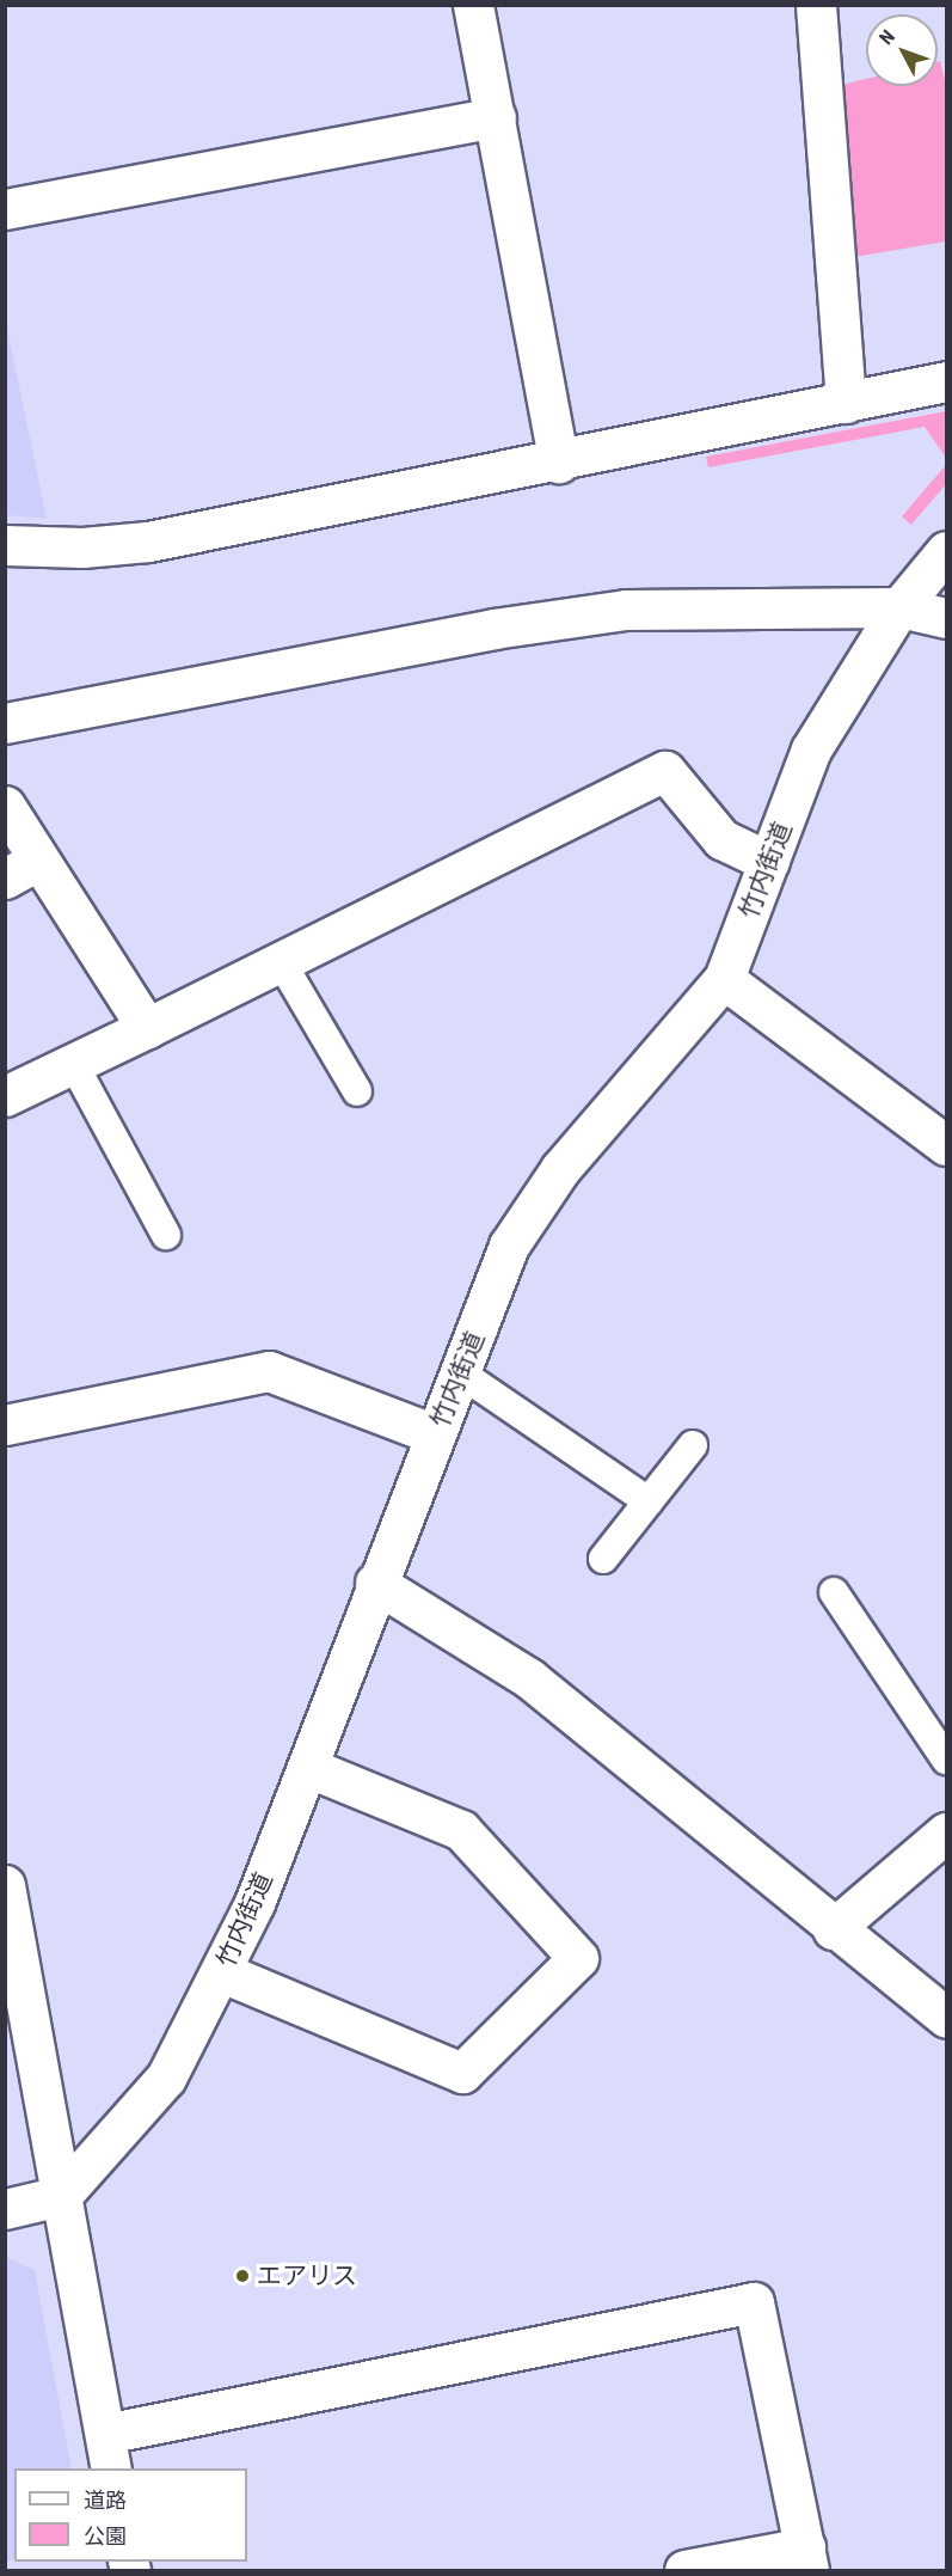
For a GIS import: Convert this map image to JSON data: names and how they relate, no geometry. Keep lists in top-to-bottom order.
{
  "streets": {
    "street": ["竹内街道"]
  },
  "places": ["エアリス"],
  "legend": ["道路", "公園"],
  "north": "top left"
}
